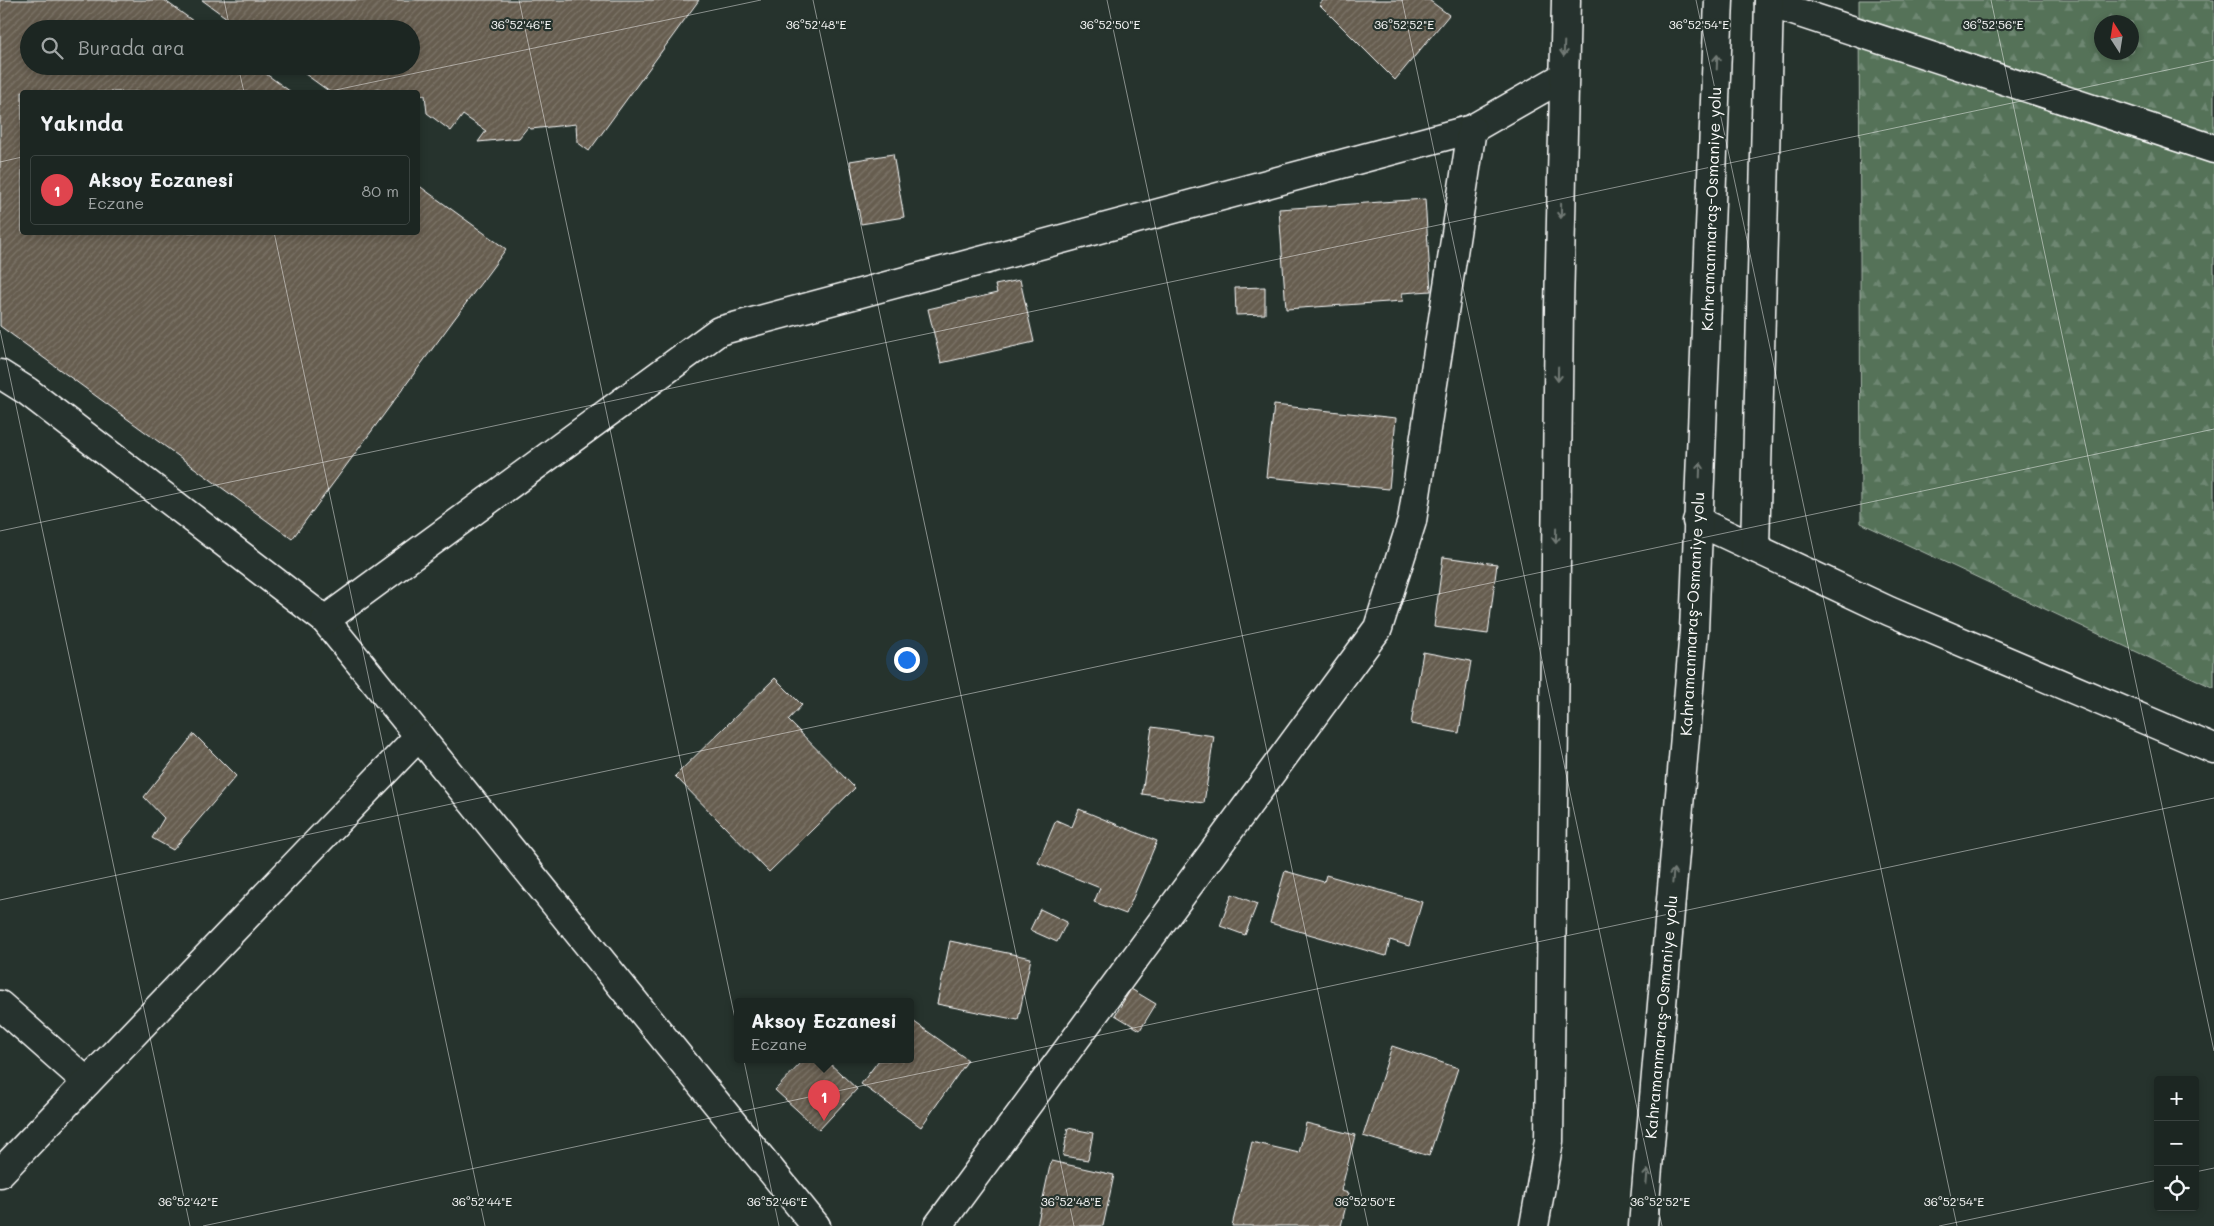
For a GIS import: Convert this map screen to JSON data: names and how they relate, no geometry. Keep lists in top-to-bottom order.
{
  "streets": {
    "main road": ["Kahramanmaraş-Osmaniye yolu"]
  },
  "north": "top",
  "page": {
    "search": "Burada ara",
    "heading": "Yakında",
    "list": [
      {
        "mark": "1",
        "name": "Aksoy Eczanesi",
        "note": "Eczane",
        "value": "80 m"
      }
    ],
    "popup": ["Aksoy Eczanesi", "Eczane"],
    "map_buttons": ["+", "−"],
    "pins": "1"
  },
  "coordinates": [
    "36°52'46\"E",
    "36°52'48\"E",
    "36°52'50\"E",
    "36°52'52\"E",
    "36°52'54\"E",
    "36°52'56\"E",
    "36°52'42\"E",
    "36°52'44\"E"
  ]
}
